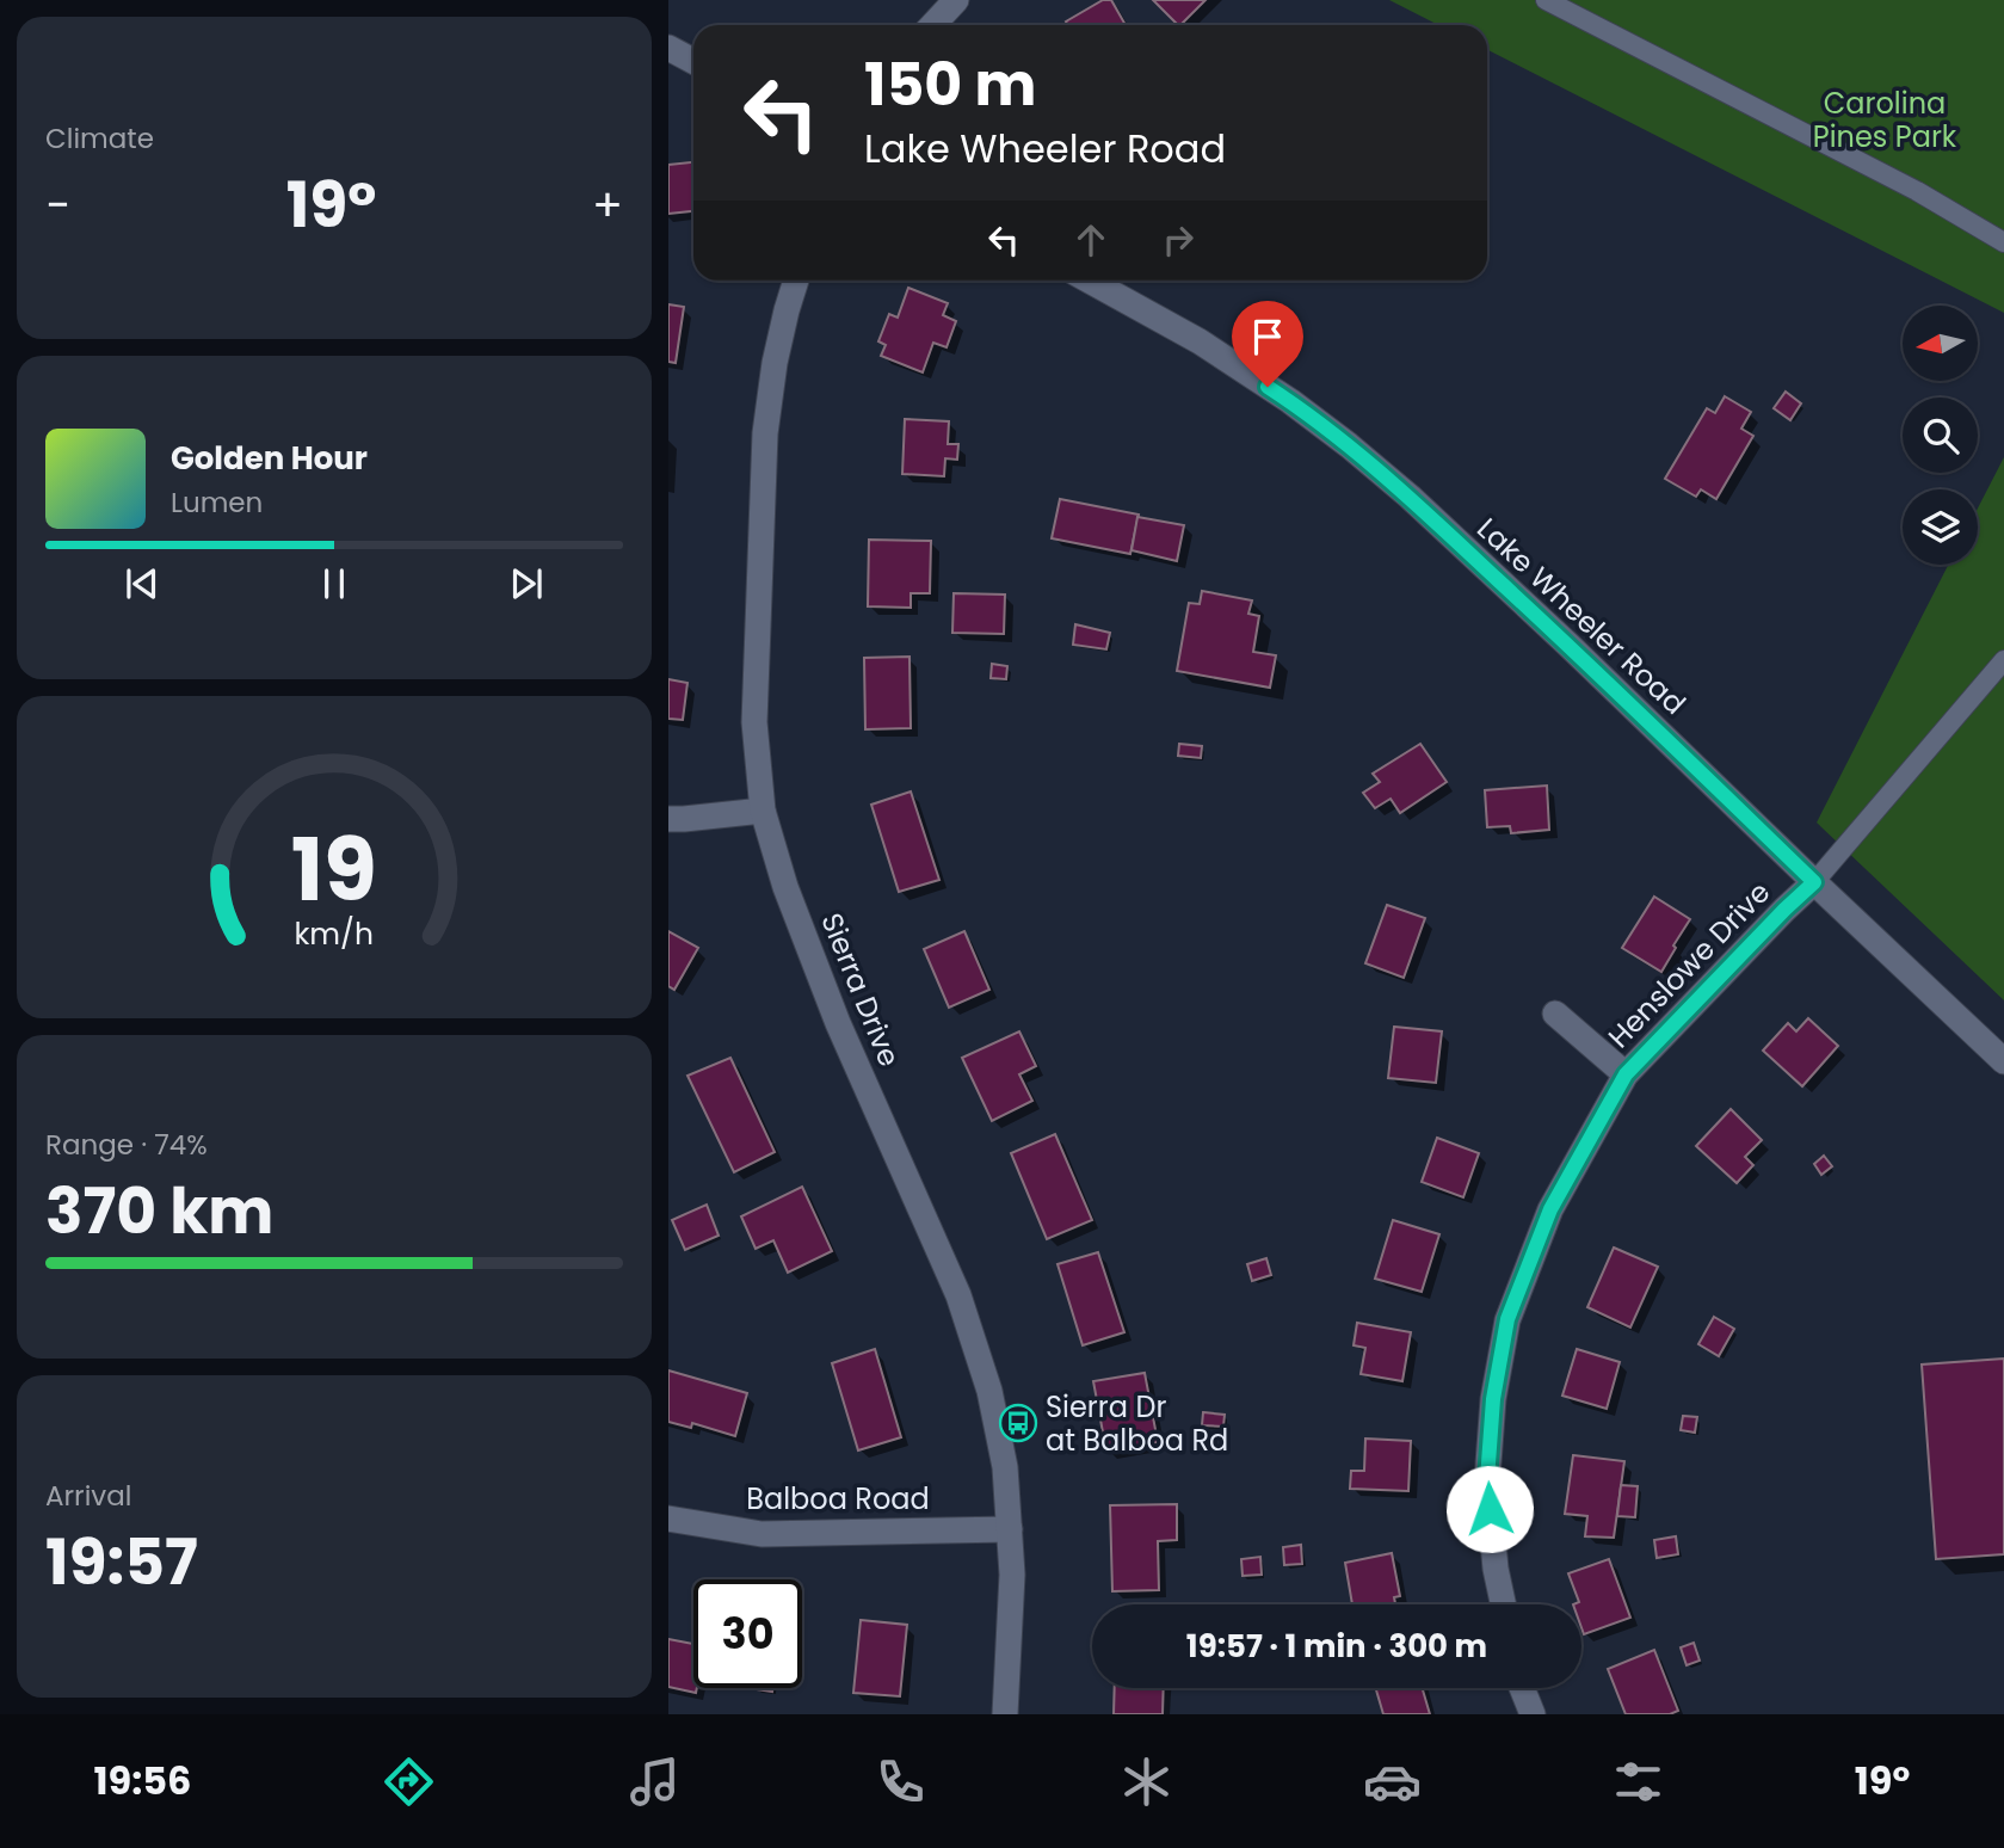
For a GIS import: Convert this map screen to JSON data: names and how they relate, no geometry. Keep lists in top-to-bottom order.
{
  "streets": {
    "street": [
      "Lake Wheeler Road",
      "Henslowe Drive",
      "Sierra Drive",
      "Balboa Road"
    ]
  },
  "crossings": [
    ["Lake Wheeler Road", "Henslowe Drive"],
    ["Sierra Drive", "Balboa Road"]
  ],
  "parks": ["Carolina Pines Park"],
  "places": {
    "bus stop": ["Sierra Dr at Balboa Rd"]
  },
  "north": "left",
  "page": {
    "tile": [
      "Climate",
      ["Range · 74%", "370 km"],
      ["Arrival", "19:57"]
    ],
    "turn": ["150 m", "Lake Wheeler Road"],
    "heat": ["−", "19°", "+"],
    "song": ["Golden Hour", "Lumen"],
    "limit": "30",
    "trip": "19:57 · 1 min · 300 m",
    "tabs": ["19:56", "19°"],
    "gauge": ["19", "km/h"]
  }
}
